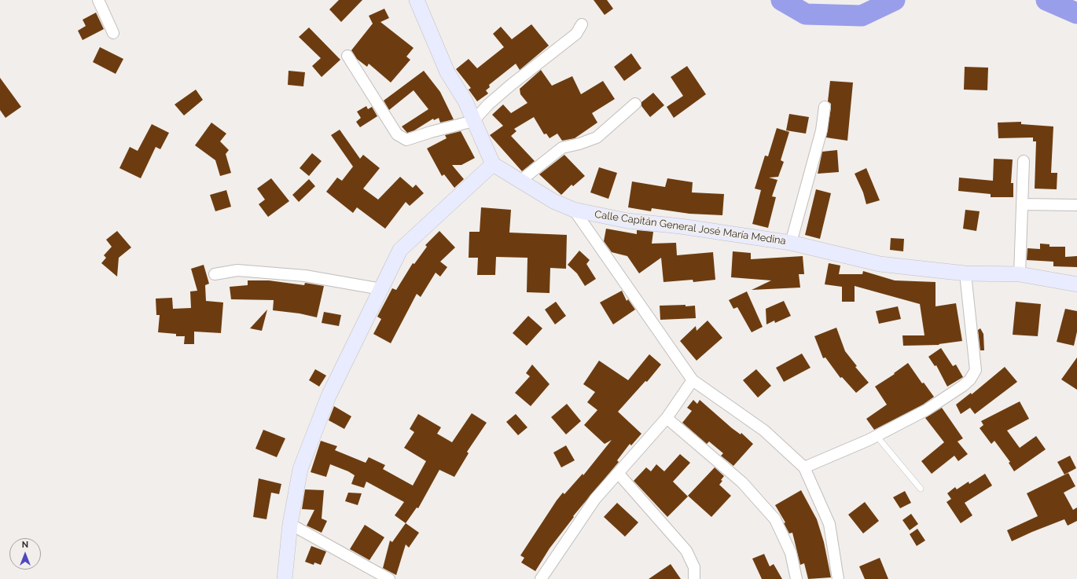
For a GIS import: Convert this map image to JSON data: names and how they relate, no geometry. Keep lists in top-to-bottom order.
{
  "streets": {
    "street": ["Calle Capitán General José María Medina"]
  },
  "north": "top"
}
